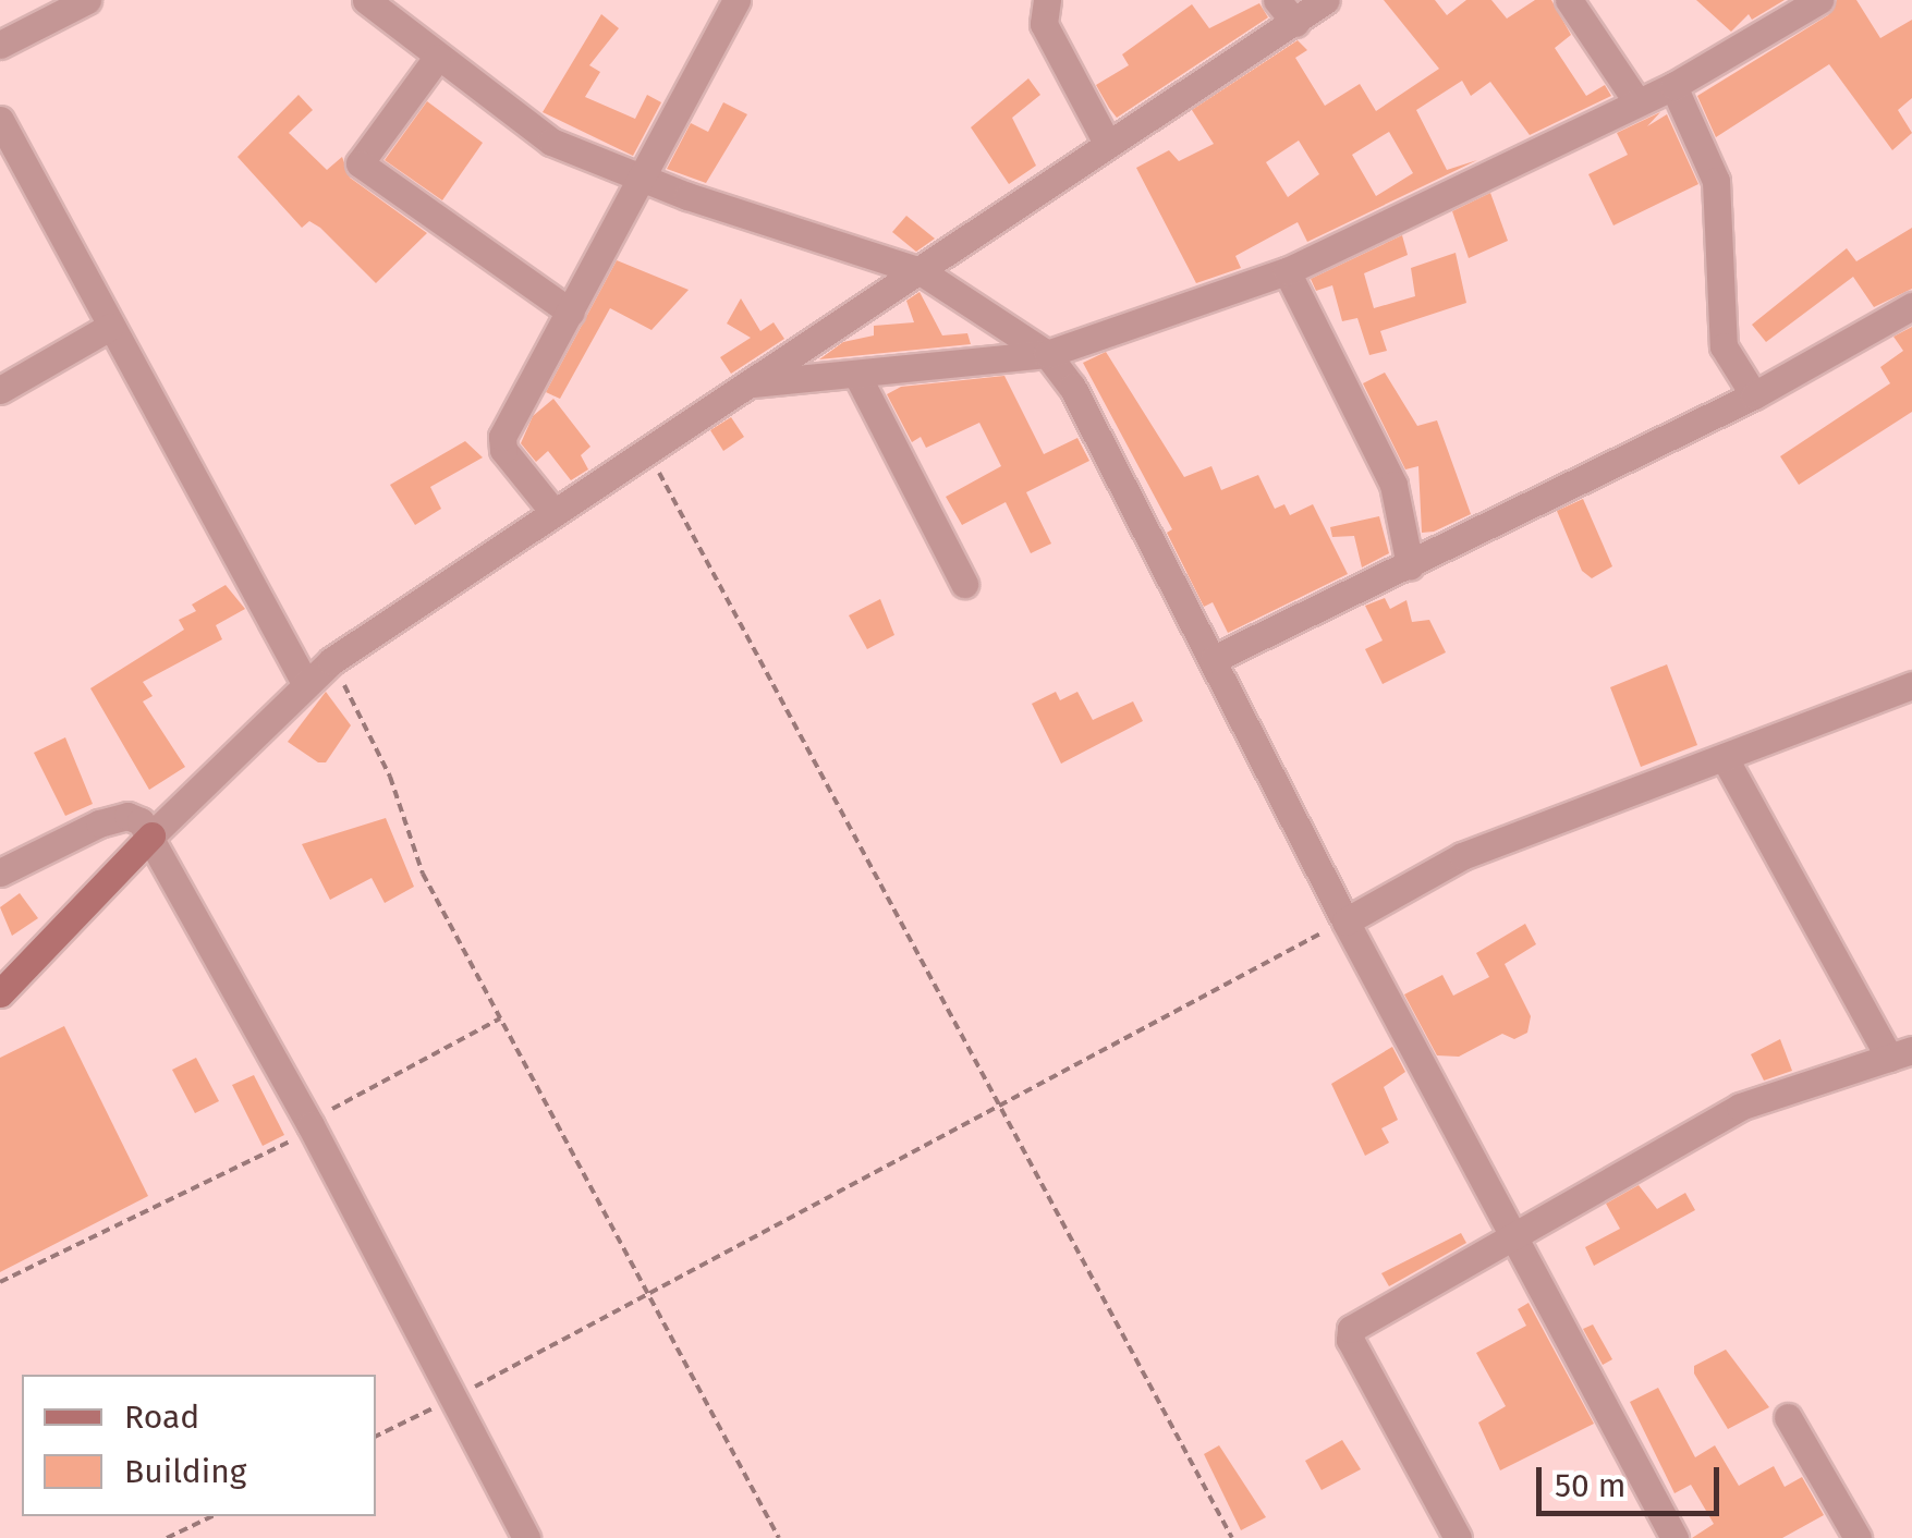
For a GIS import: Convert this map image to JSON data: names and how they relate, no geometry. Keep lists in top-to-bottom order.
{
  "legend": ["Road", "Building"],
  "scale_bar": "50 m"
}
